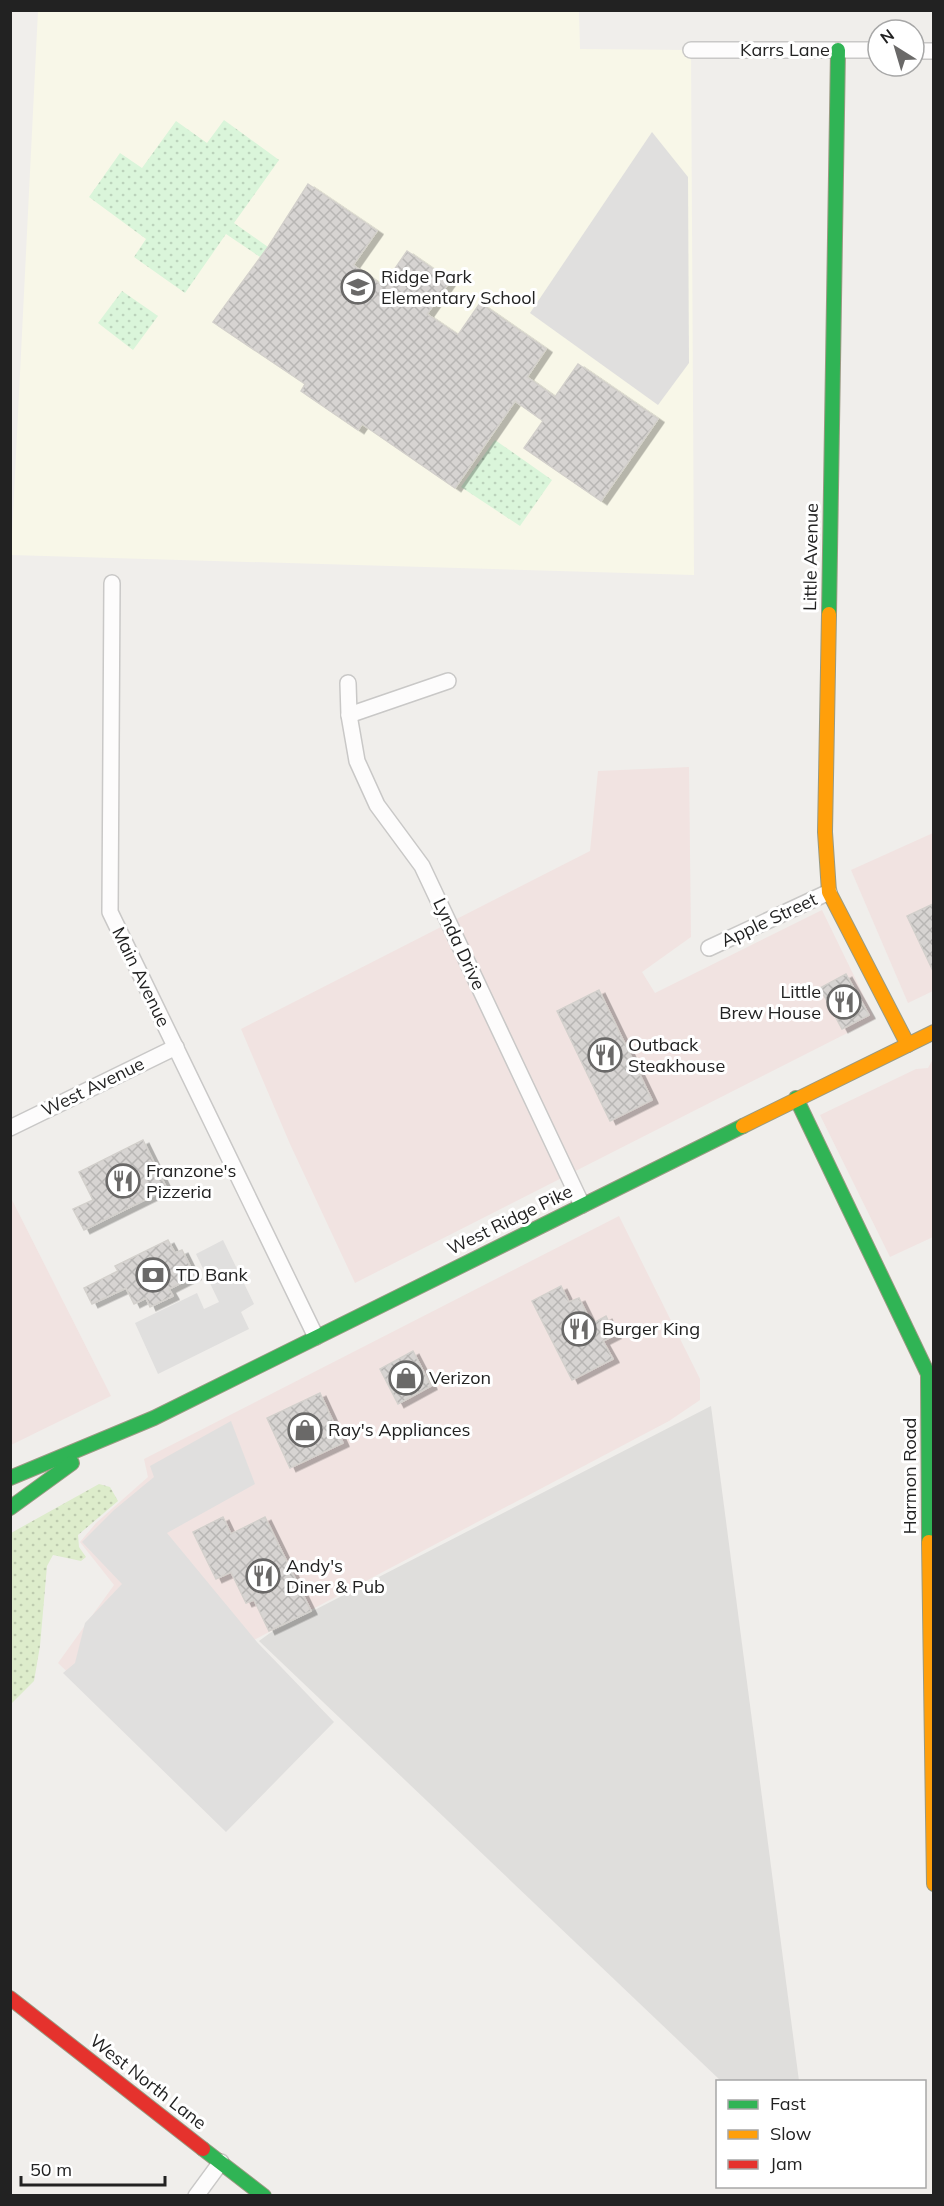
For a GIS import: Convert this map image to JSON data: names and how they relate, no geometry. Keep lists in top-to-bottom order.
{
  "streets": {
    "street": [
      "Karrs Lane",
      "Little Avenue",
      "Apple Street",
      "Lynda Drive",
      "Main Avenue",
      "West Avenue",
      "West Ridge Pike",
      "Harmon Road",
      "West North Lane"
    ]
  },
  "crossings": [
    ["Karrs Lane", "Little Avenue"],
    ["Little Avenue", "Apple Street"],
    ["Little Avenue", "West Ridge Pike"],
    ["Lynda Drive", "West Ridge Pike"],
    ["Main Avenue", "West Avenue"],
    ["Main Avenue", "West Ridge Pike"],
    ["West Ridge Pike", "Harmon Road"]
  ],
  "places": {
    "school or university": ["Ridge Park Elementary School"],
    "restaurant": [
      "Little Brew House",
      "Outback Steakhouse",
      "Franzone's Pizzeria",
      "Burger King",
      "Andy's Diner & Pub"
    ],
    "bank": ["TD Bank"],
    "shop": ["Verizon", "Ray's Appliances"]
  },
  "legend": ["Fast", "Slow", "Jam"],
  "scale_bar": "50 m",
  "north": "top left"
}
